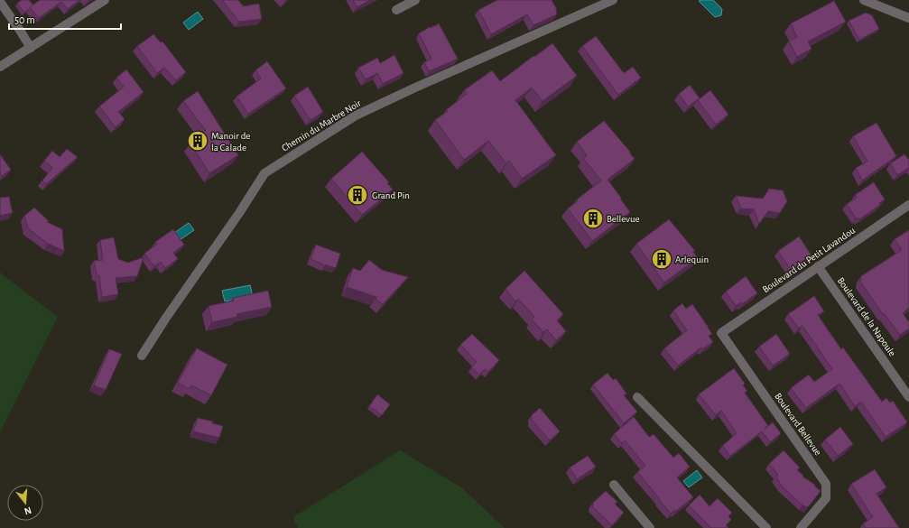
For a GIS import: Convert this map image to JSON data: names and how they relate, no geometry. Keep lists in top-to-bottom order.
{
  "streets": {
    "street": [
      "Chemin du Marbre Noir",
      "Boulevard du Petit Lavandou",
      "Boulevard de la Napoule",
      "Boulevard Bellevue"
    ]
  },
  "crossings": [
    ["Boulevard du Petit Lavandou", "Boulevard de la Napoule"],
    ["Boulevard du Petit Lavandou", "Boulevard Bellevue"]
  ],
  "places": {
    "building": [
      "Manoir de la Calade",
      "Grand Pin",
      "Bellevue",
      "Arlequin"
    ]
  },
  "scale_bar": "50 m",
  "north": "bottom"
}
